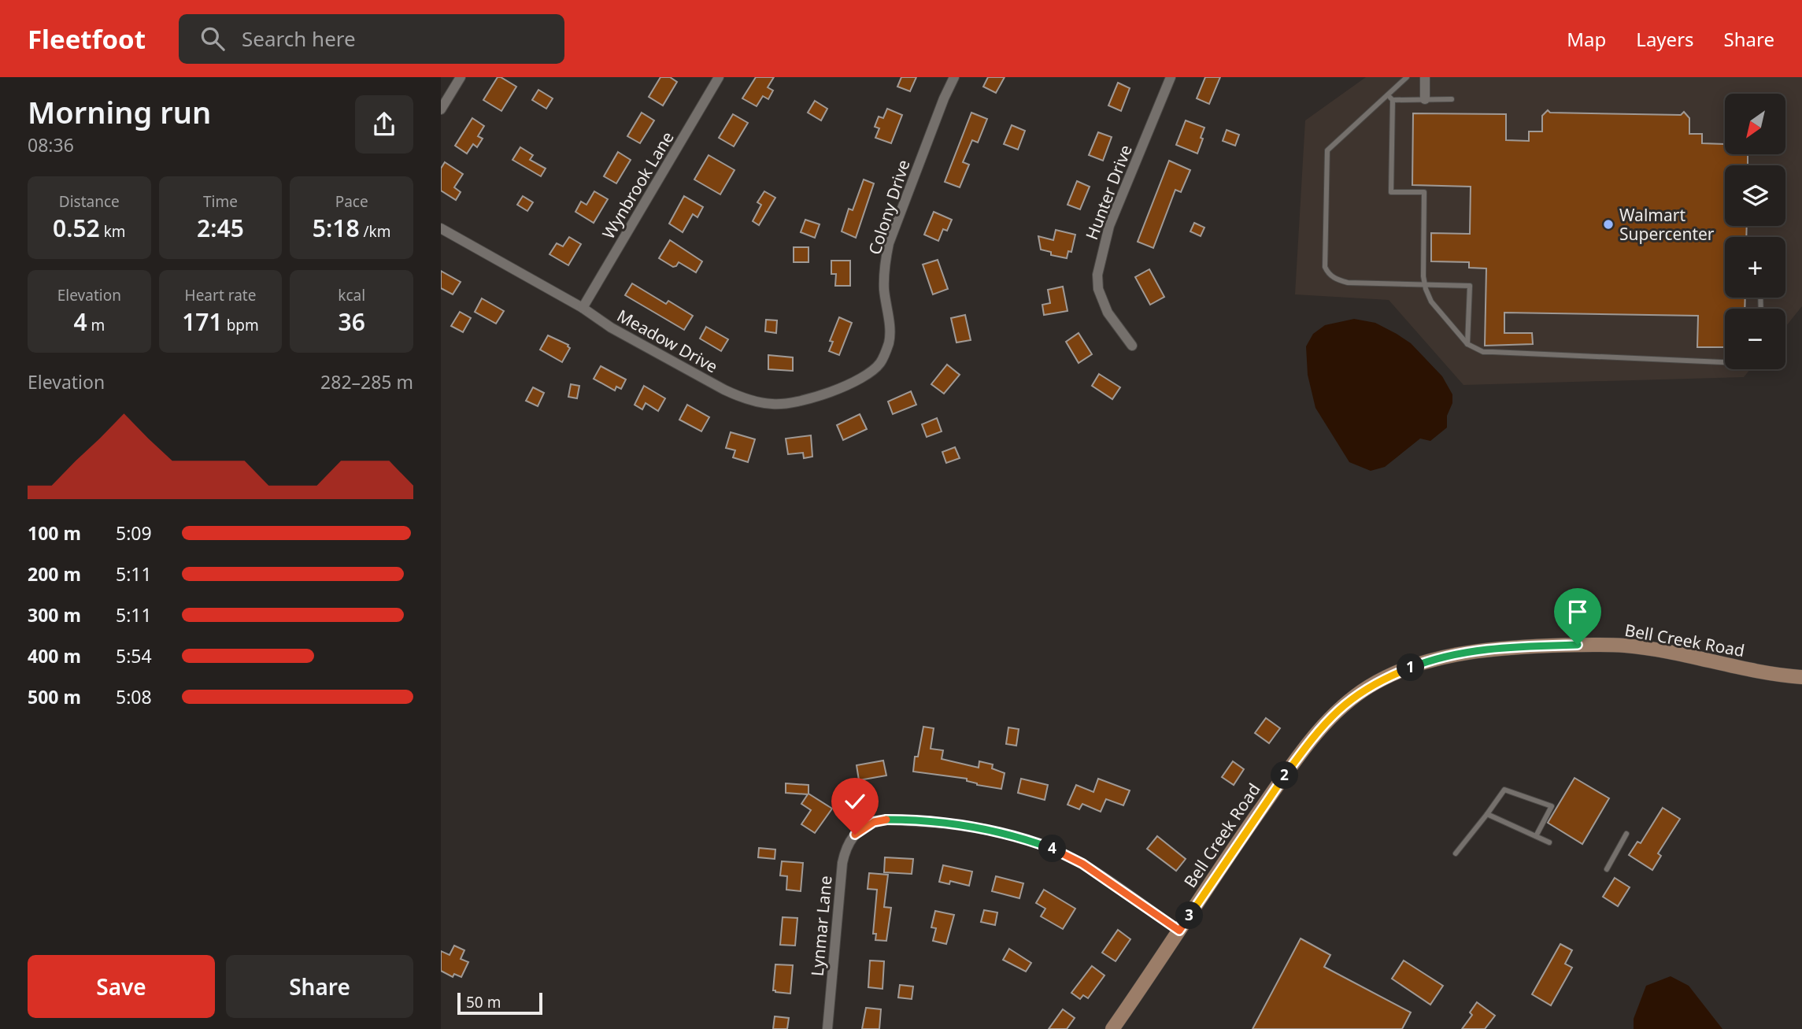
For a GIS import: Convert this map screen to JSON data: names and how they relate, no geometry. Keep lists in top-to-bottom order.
{
  "streets": {
    "street": [
      "Wynbrook Lane",
      "Hunter Drive",
      "Colony Drive",
      "Meadow Drive",
      "Bell Creek Road",
      "Lynmar Lane"
    ]
  },
  "crossings": [
    ["Wynbrook Lane", "Meadow Drive"],
    ["Colony Drive", "Meadow Drive"],
    ["Bell Creek Road", "Lynmar Lane"]
  ],
  "places": ["Walmart Supercenter"],
  "scale_bar": "50 m",
  "north": "bottom left",
  "page": {
    "header": "Fleetfoot",
    "search": "Search here",
    "nav": ["Map", "Layers", "Share"],
    "heading": ["Morning run", "08:36"],
    "map_buttons": ["+", "−"],
    "stats": [
      ["Distance", "0.52 km"],
      ["Time", "2:45"],
      ["Pace", "5:18 /km"],
      ["Elevation", "4 m"],
      ["Heart rate", "171 bpm"],
      ["kcal", "36"]
    ],
    "chart": ["Elevation", "282–285 m"],
    "list": [
      {
        "name": "100 m",
        "note": "5:09"
      },
      {
        "name": "200 m",
        "note": "5:11"
      },
      {
        "name": "300 m",
        "note": "5:11"
      },
      {
        "name": "400 m",
        "note": "5:54"
      },
      {
        "name": "500 m",
        "note": "5:08"
      }
    ],
    "pins": [
      "1",
      "2",
      "4",
      "3"
    ],
    "buttons": ["Save", "Share"],
    "scale": "50 m"
  }
}
